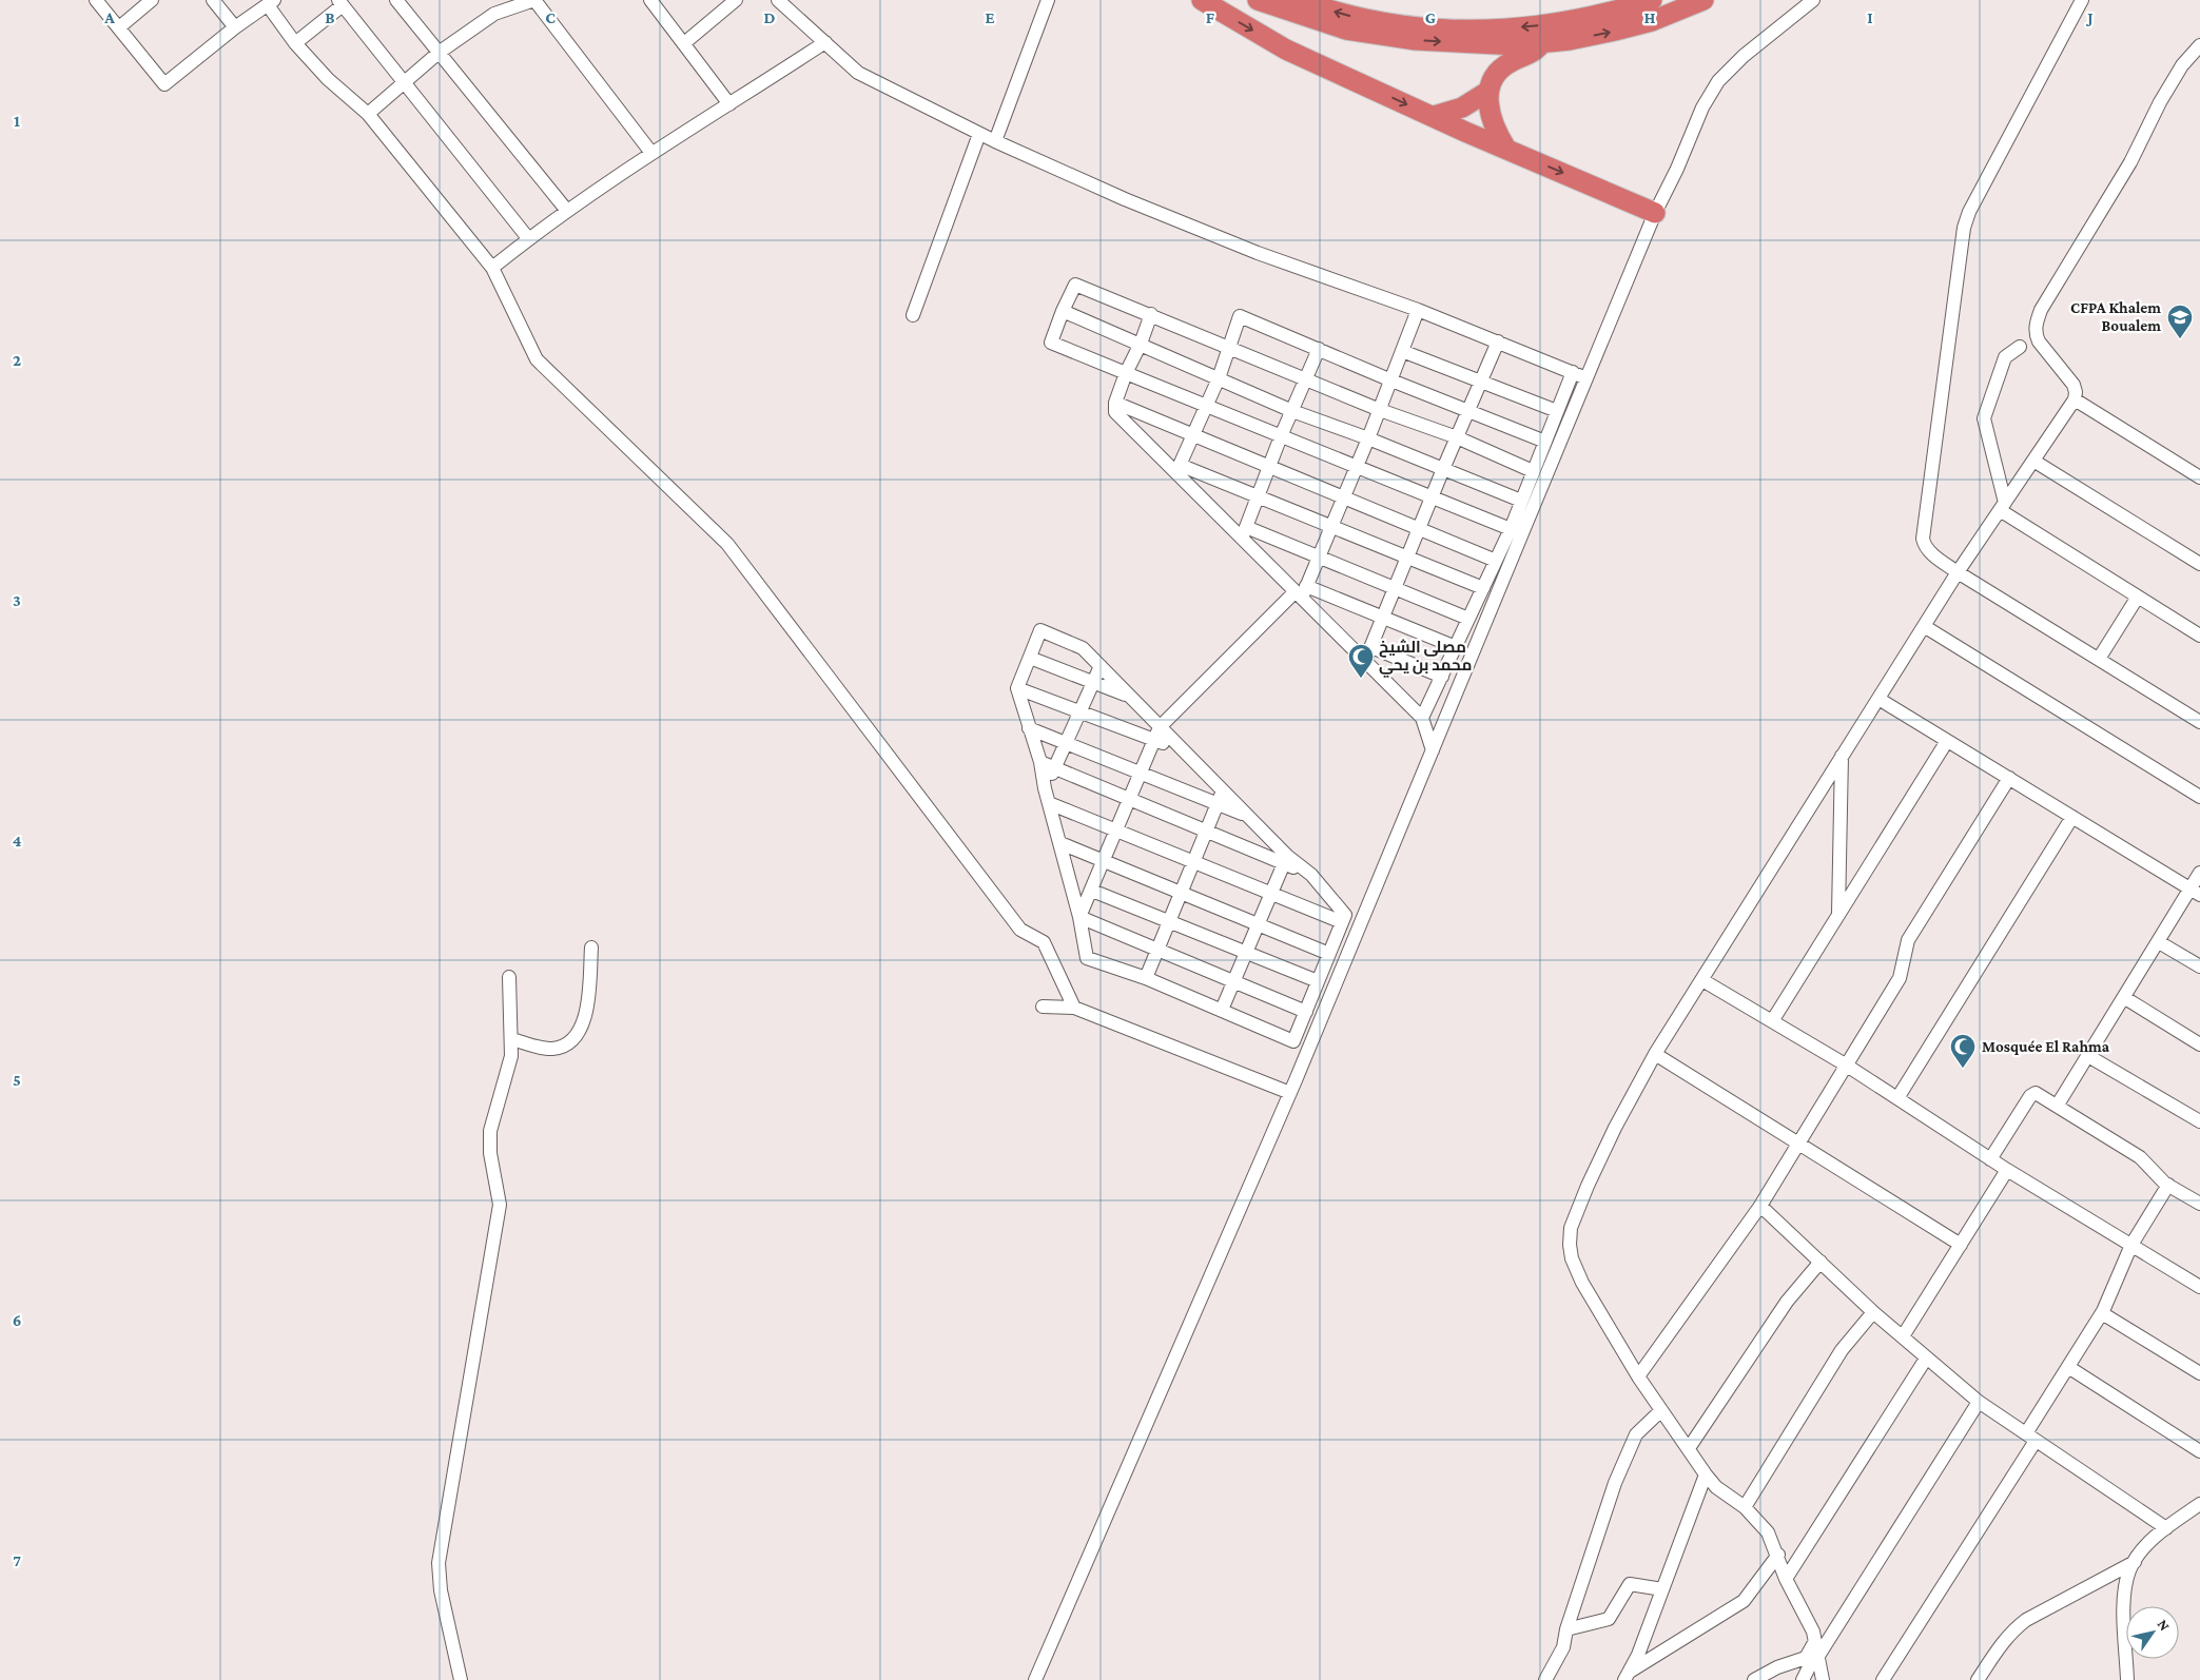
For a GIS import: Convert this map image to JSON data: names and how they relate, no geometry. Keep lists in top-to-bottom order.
{
  "places": {
    "school or university": ["CFPA Khalem Boualem"],
    "mosque": ["مصلى الشيخ محمد بن يحي", "Mosquée El Rahma"]
  },
  "north": "top right",
  "grid": {
    "columns": [
      "A",
      "B",
      "C",
      "D",
      "E",
      "F",
      "G",
      "H",
      "I",
      "J"
    ],
    "rows": [
      "1",
      "2",
      "3",
      "4",
      "5",
      "6",
      "7"
    ]
  }
}
